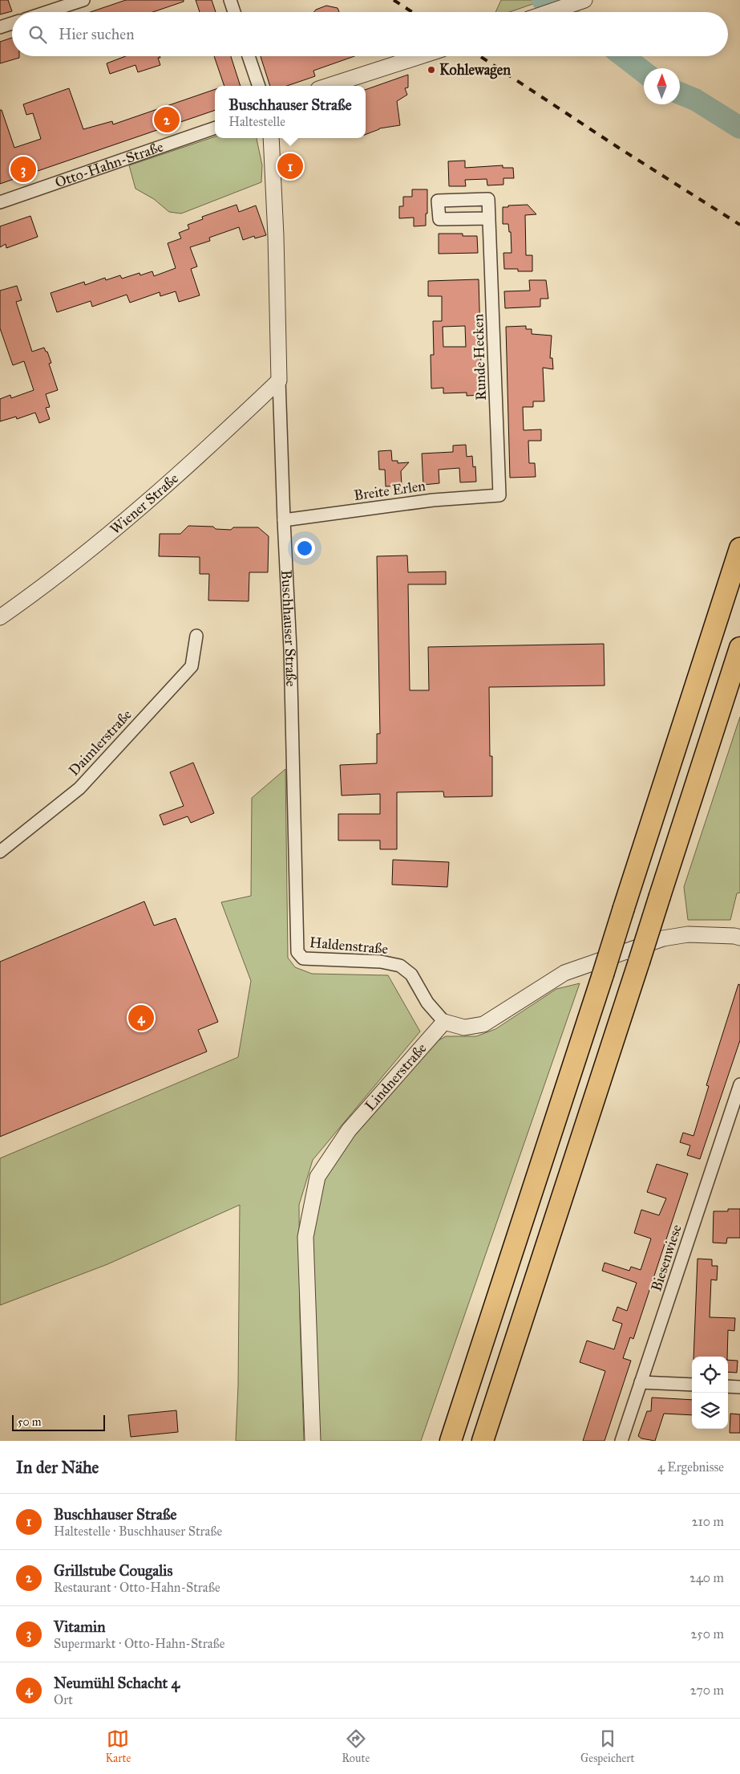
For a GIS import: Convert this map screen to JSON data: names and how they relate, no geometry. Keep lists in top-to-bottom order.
{
  "streets": {
    "street": [
      "Otto-Hahn-Straße",
      "Runde Hecken",
      "Breite Erlen",
      "Wiener Straße",
      "Buschhauser Straße",
      "Daimlerstraße",
      "Haldenstraße",
      "Lindnerstraße",
      "Biesenwiese"
    ]
  },
  "crossings": [
    ["Runde Hecken", "Breite Erlen"],
    ["Breite Erlen", "Buschhauser Straße"],
    ["Wiener Straße", "Buschhauser Straße"],
    ["Buschhauser Straße", "Haldenstraße"],
    ["Haldenstraße", "Lindnerstraße"]
  ],
  "places": ["Kohlewagen"],
  "scale_bar": "50 m",
  "north": "top",
  "page": {
    "search": "Hier suchen",
    "popup": ["Buschhauser Straße", "Haltestelle"],
    "pins": [
      "2",
      "1",
      "3",
      "4"
    ],
    "scale": "50 m",
    "heading": ["In der Nähe", "4 Ergebnisse"],
    "list": [
      {
        "mark": "1",
        "name": "Buschhauser Straße",
        "note": "Haltestelle · Buschhauser Straße",
        "value": "210 m"
      },
      {
        "mark": "2",
        "name": "Grillstube Cougalis",
        "note": "Restaurant · Otto-Hahn-Straße",
        "value": "240 m"
      },
      {
        "mark": "3",
        "name": "Vitamin",
        "note": "Supermarkt · Otto-Hahn-Straße",
        "value": "250 m"
      },
      {
        "mark": "4",
        "name": "Neumühl Schacht 4",
        "note": "Ort",
        "value": "270 m"
      }
    ],
    "nav": ["Karte", "Route", "Gespeichert"]
  }
}
